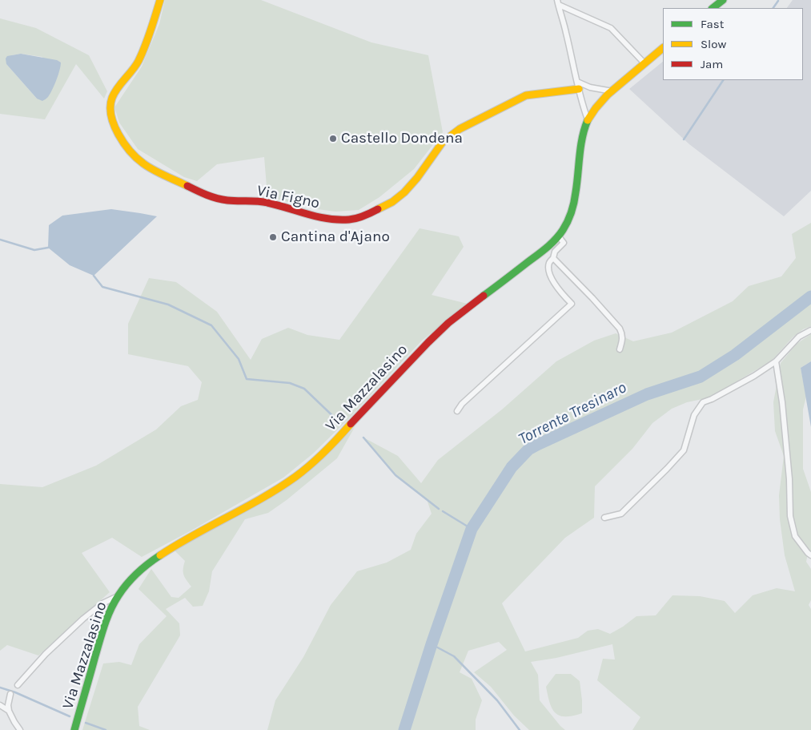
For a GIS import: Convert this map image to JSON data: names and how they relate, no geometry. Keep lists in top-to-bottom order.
{
  "streets": {
    "main road": ["Via Figno", "Via Mazzalasino"]
  },
  "water": ["Torrente Tresinaro"],
  "places": ["Castello Dondena", "Cantina d'Ajano"],
  "legend": ["Fast", "Slow", "Jam"]
}
